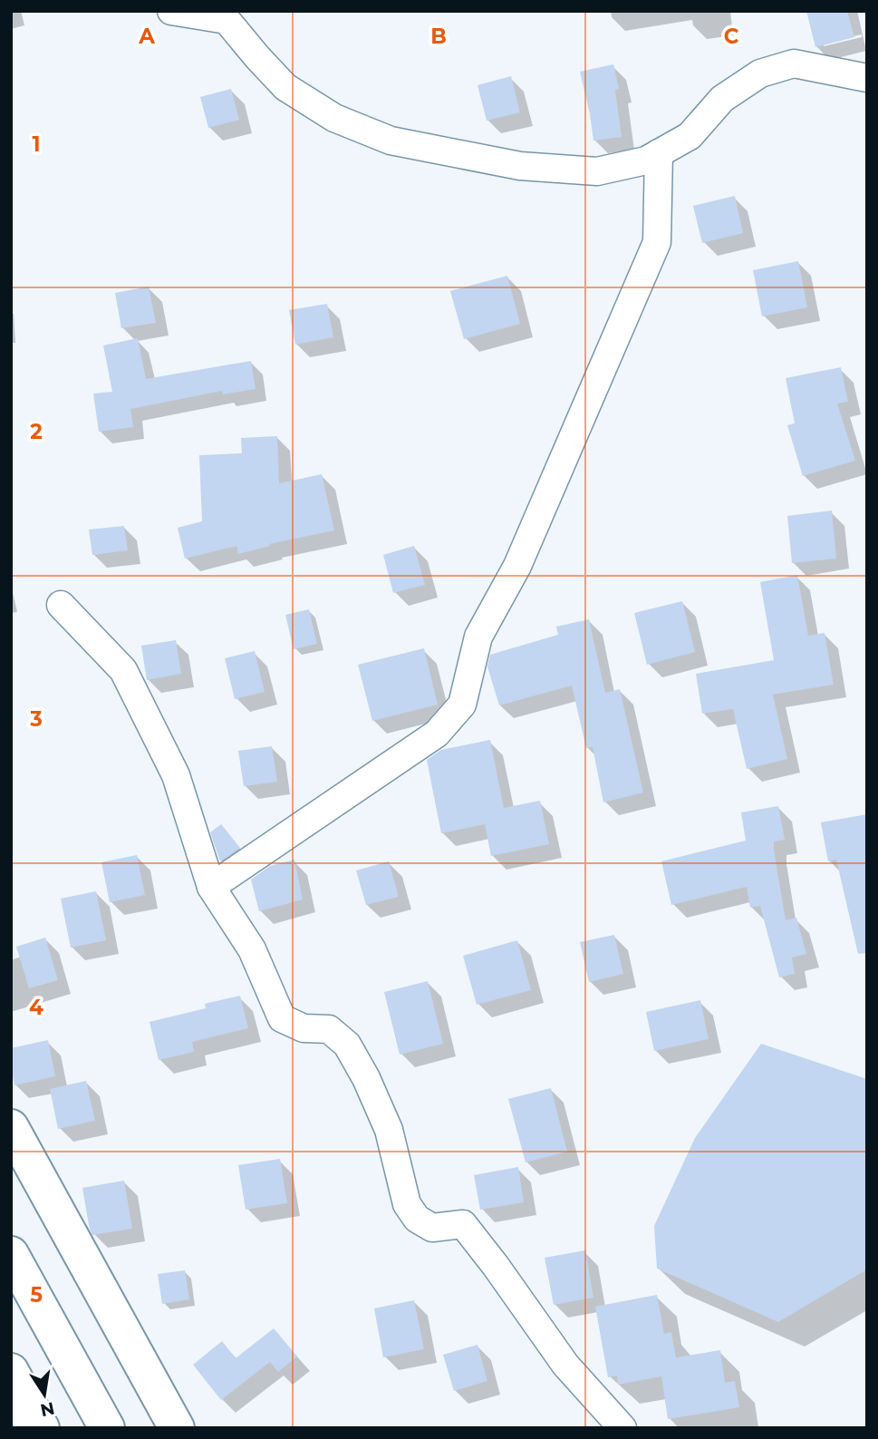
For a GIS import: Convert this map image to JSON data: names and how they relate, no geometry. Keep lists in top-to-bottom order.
{
  "north": "bottom",
  "grid": {
    "columns": ["A", "B", "C"],
    "rows": [
      "1",
      "2",
      "3",
      "4",
      "5"
    ]
  }
}
